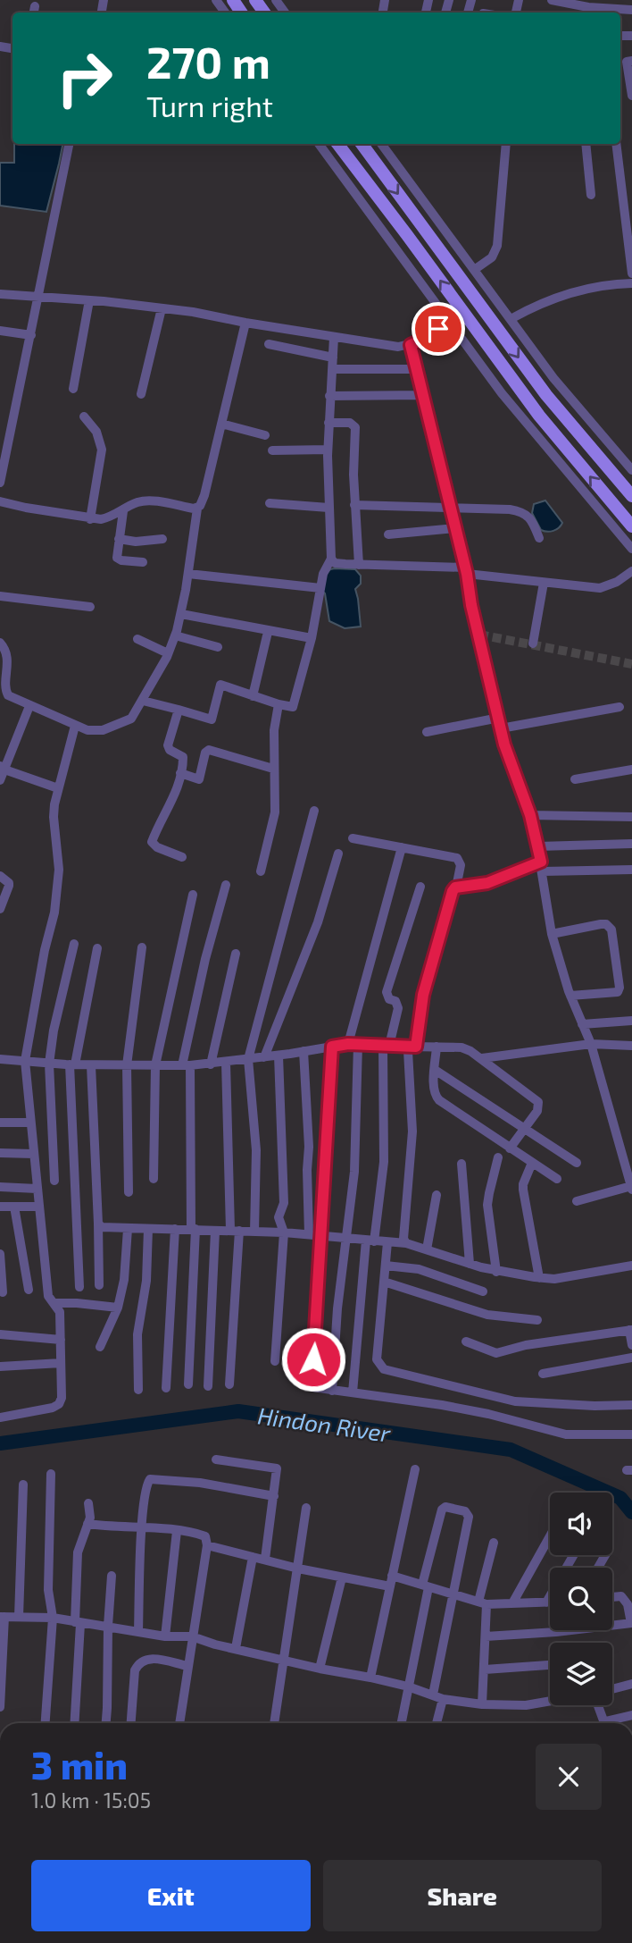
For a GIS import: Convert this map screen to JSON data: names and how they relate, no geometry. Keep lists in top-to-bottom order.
{
  "water": ["Hindon River"],
  "page": {
    "turn": ["270 m", "Turn right"],
    "heading": ["3 min", "1.0 km · 15:05"],
    "buttons": ["Exit", "Share"]
  }
}
